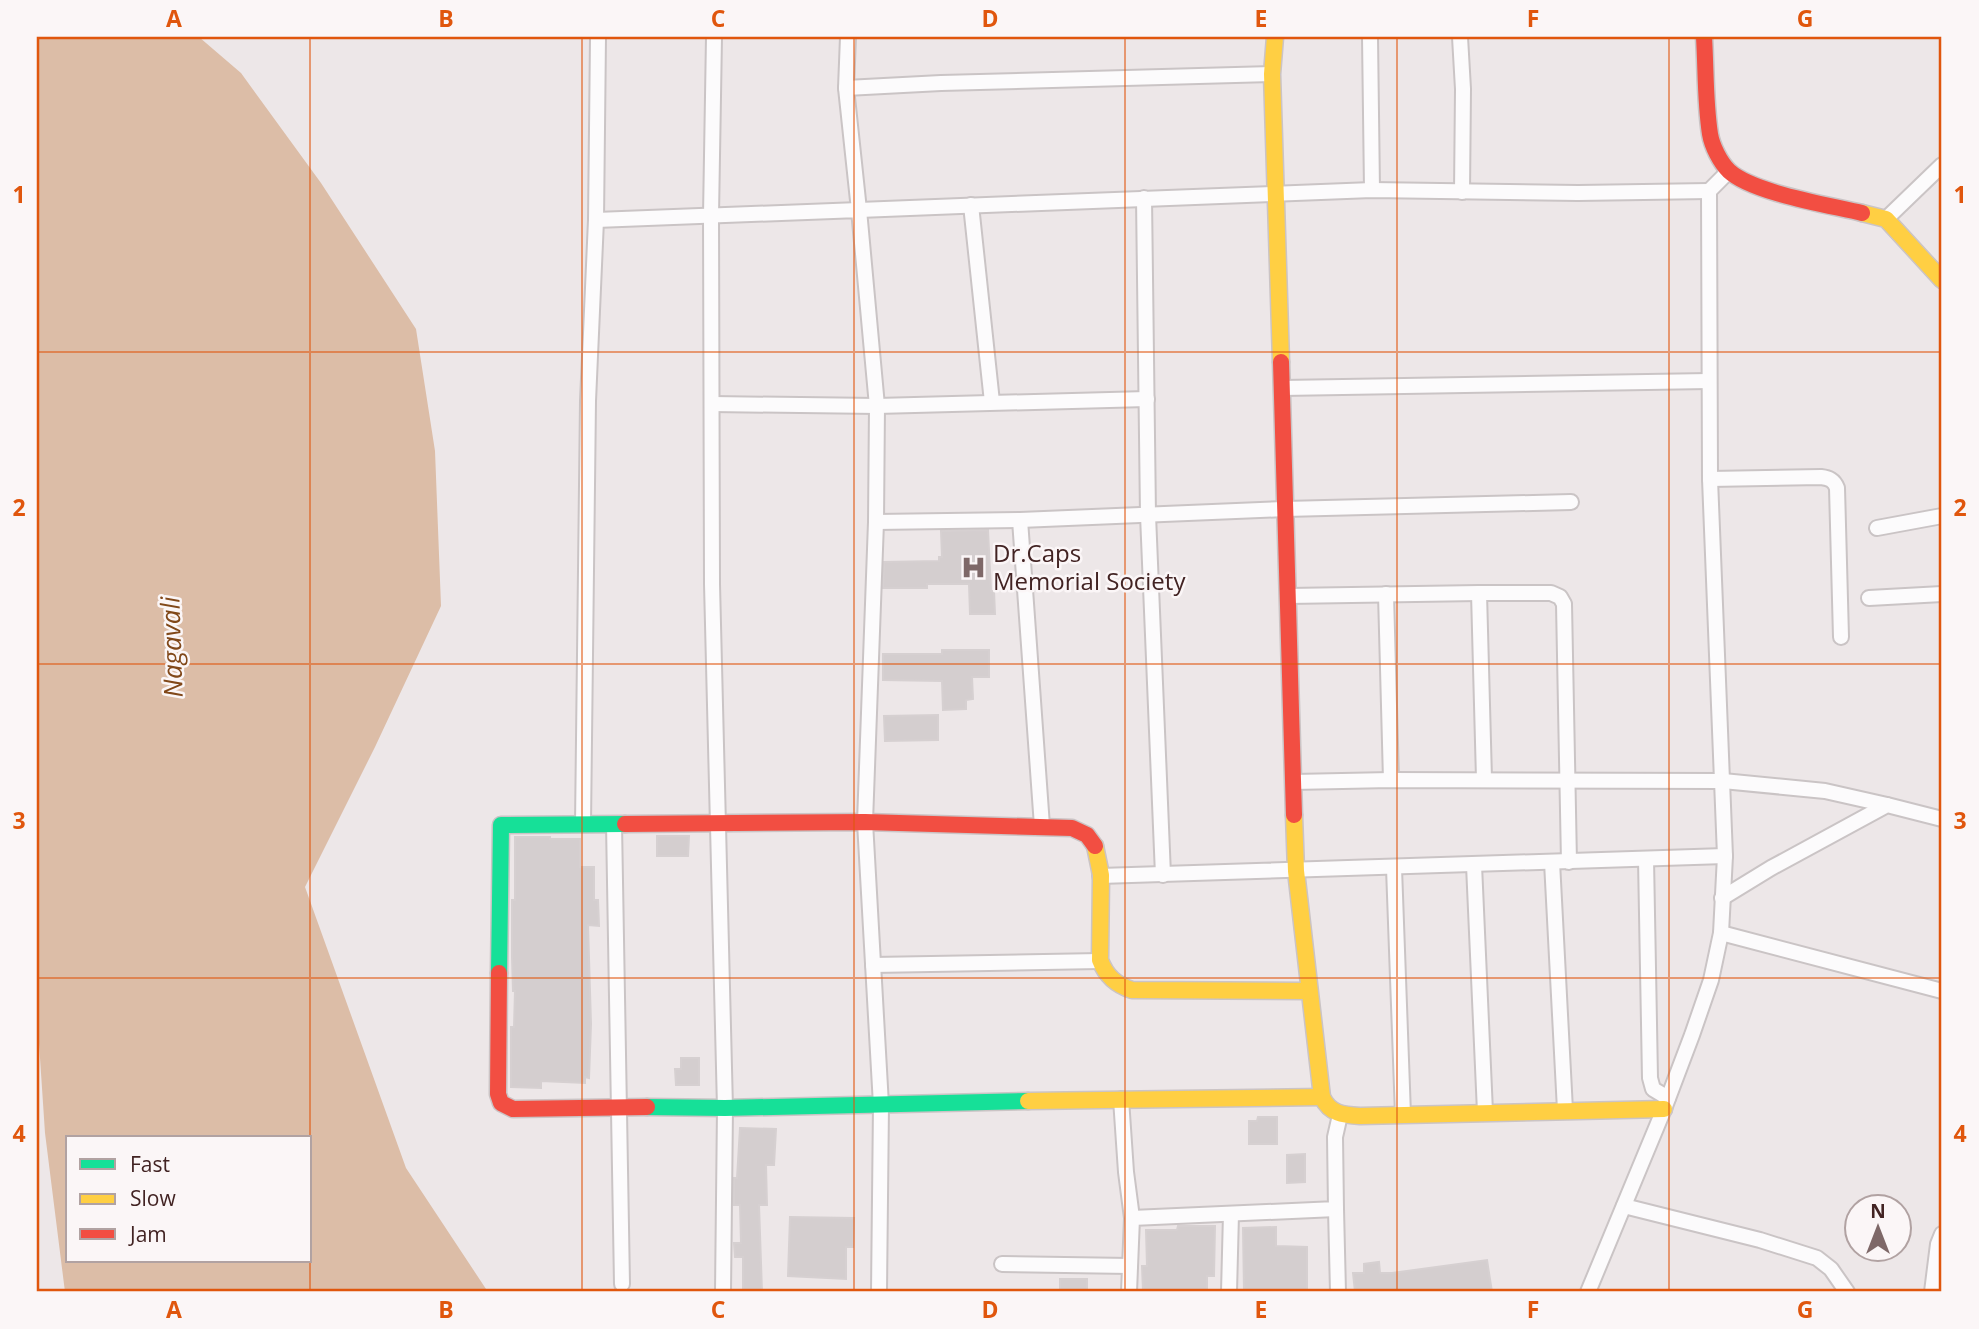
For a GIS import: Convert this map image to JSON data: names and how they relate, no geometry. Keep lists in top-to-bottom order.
{
  "water": ["Nagavali"],
  "places": {
    "hospital": ["Dr.Caps Memorial Society"]
  },
  "legend": ["Fast", "Slow", "Jam"],
  "north": "top",
  "grid": {
    "columns": [
      "A",
      "B",
      "C",
      "D",
      "E",
      "F",
      "G"
    ],
    "rows": [
      "1",
      "2",
      "3",
      "4"
    ]
  }
}
